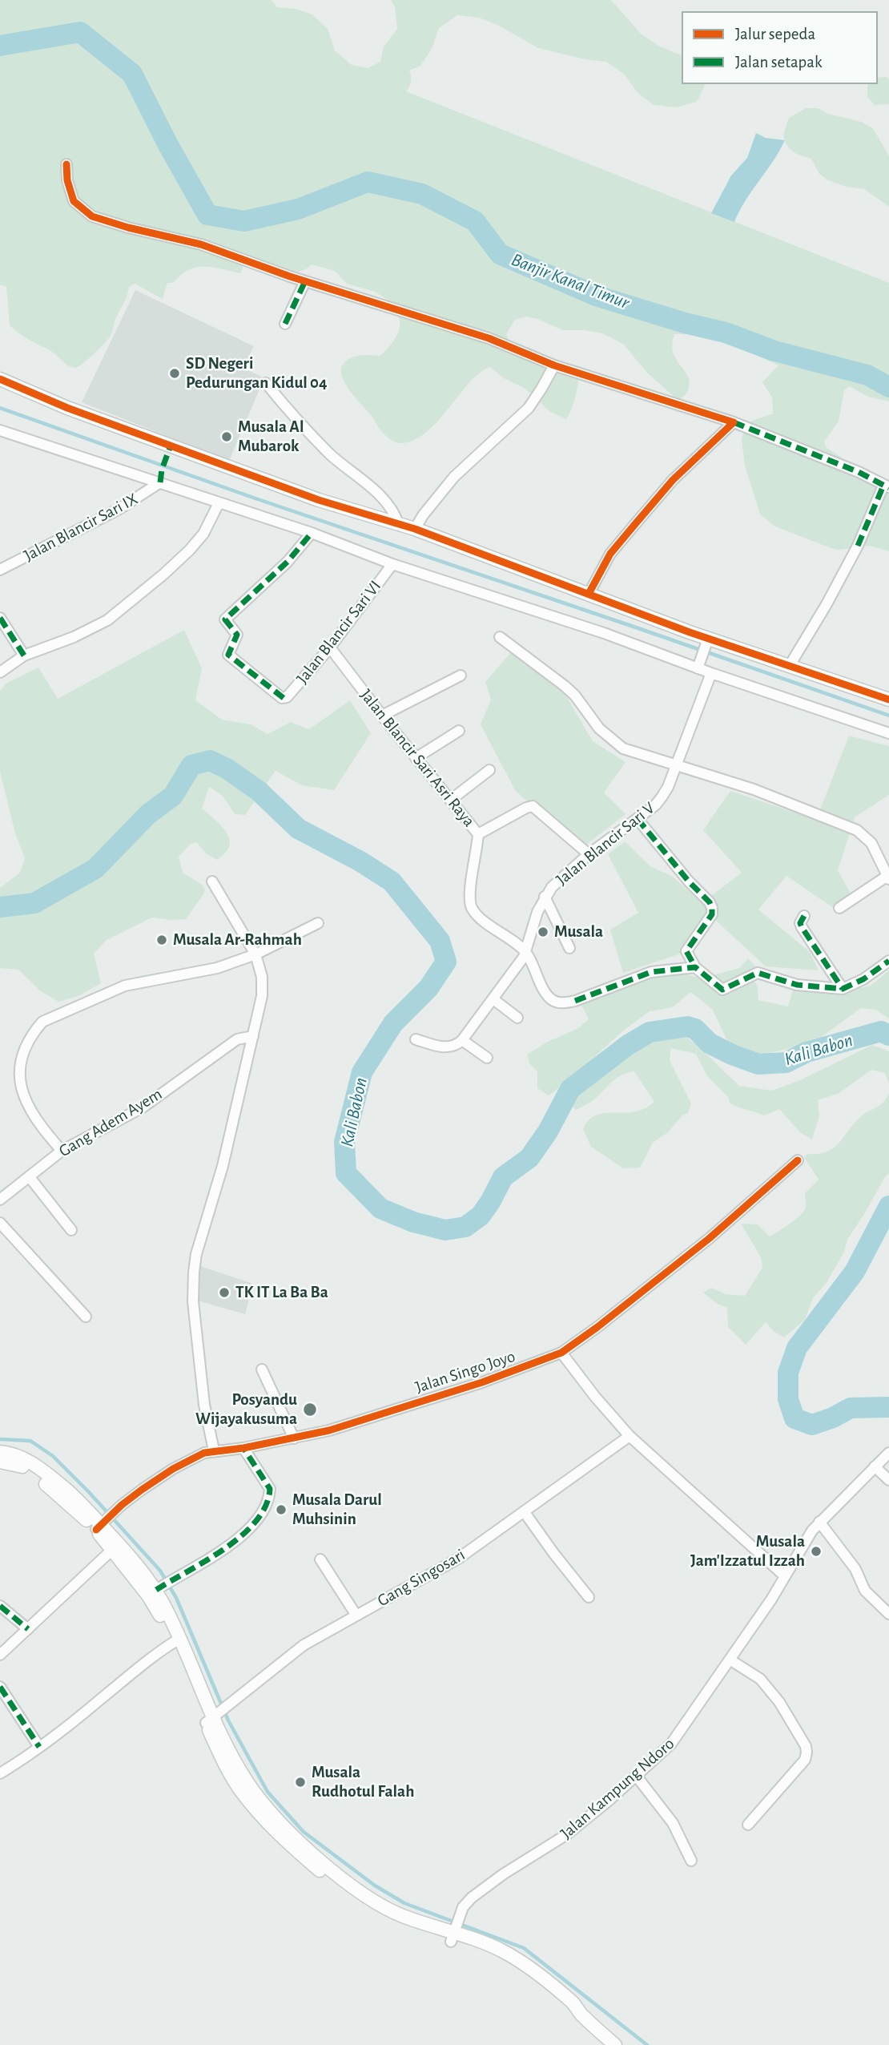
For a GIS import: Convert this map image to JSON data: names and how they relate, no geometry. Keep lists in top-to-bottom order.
{
  "streets": {
    "street": [
      "Jalan Blancir Sari IX",
      "Jalan Blancir Sari VI",
      "Jalan Blancir Sari Asri Raya",
      "Jalan Blancir Sari V",
      "Gang Adem Ayem",
      "Jalan Singo Joyo",
      "Gang Singosari",
      "Jalan Kampung Ndoro"
    ]
  },
  "crossings": [
    ["Jalan Blancir Sari VI", "Jalan Blancir Sari Asri Raya"],
    ["Jalan Blancir Sari Asri Raya", "Jalan Blancir Sari V"]
  ],
  "water": ["Banjir Kanal Timur", "Kali Babon"],
  "places": [
    "SD Negeri Pedurungan Kidul 04",
    "Musala Al Mubarok",
    "Musala",
    "Musala Ar-Rahmah",
    "TK IT La Ba Ba",
    "Posyandu Wijayakusuma",
    "Musala Darul Muhsinin",
    "Musala Jam'Izzatul Izzah",
    "Musala Rudhotul Falah"
  ],
  "legend": ["Jalur sepeda", "Jalan setapak"]
}
